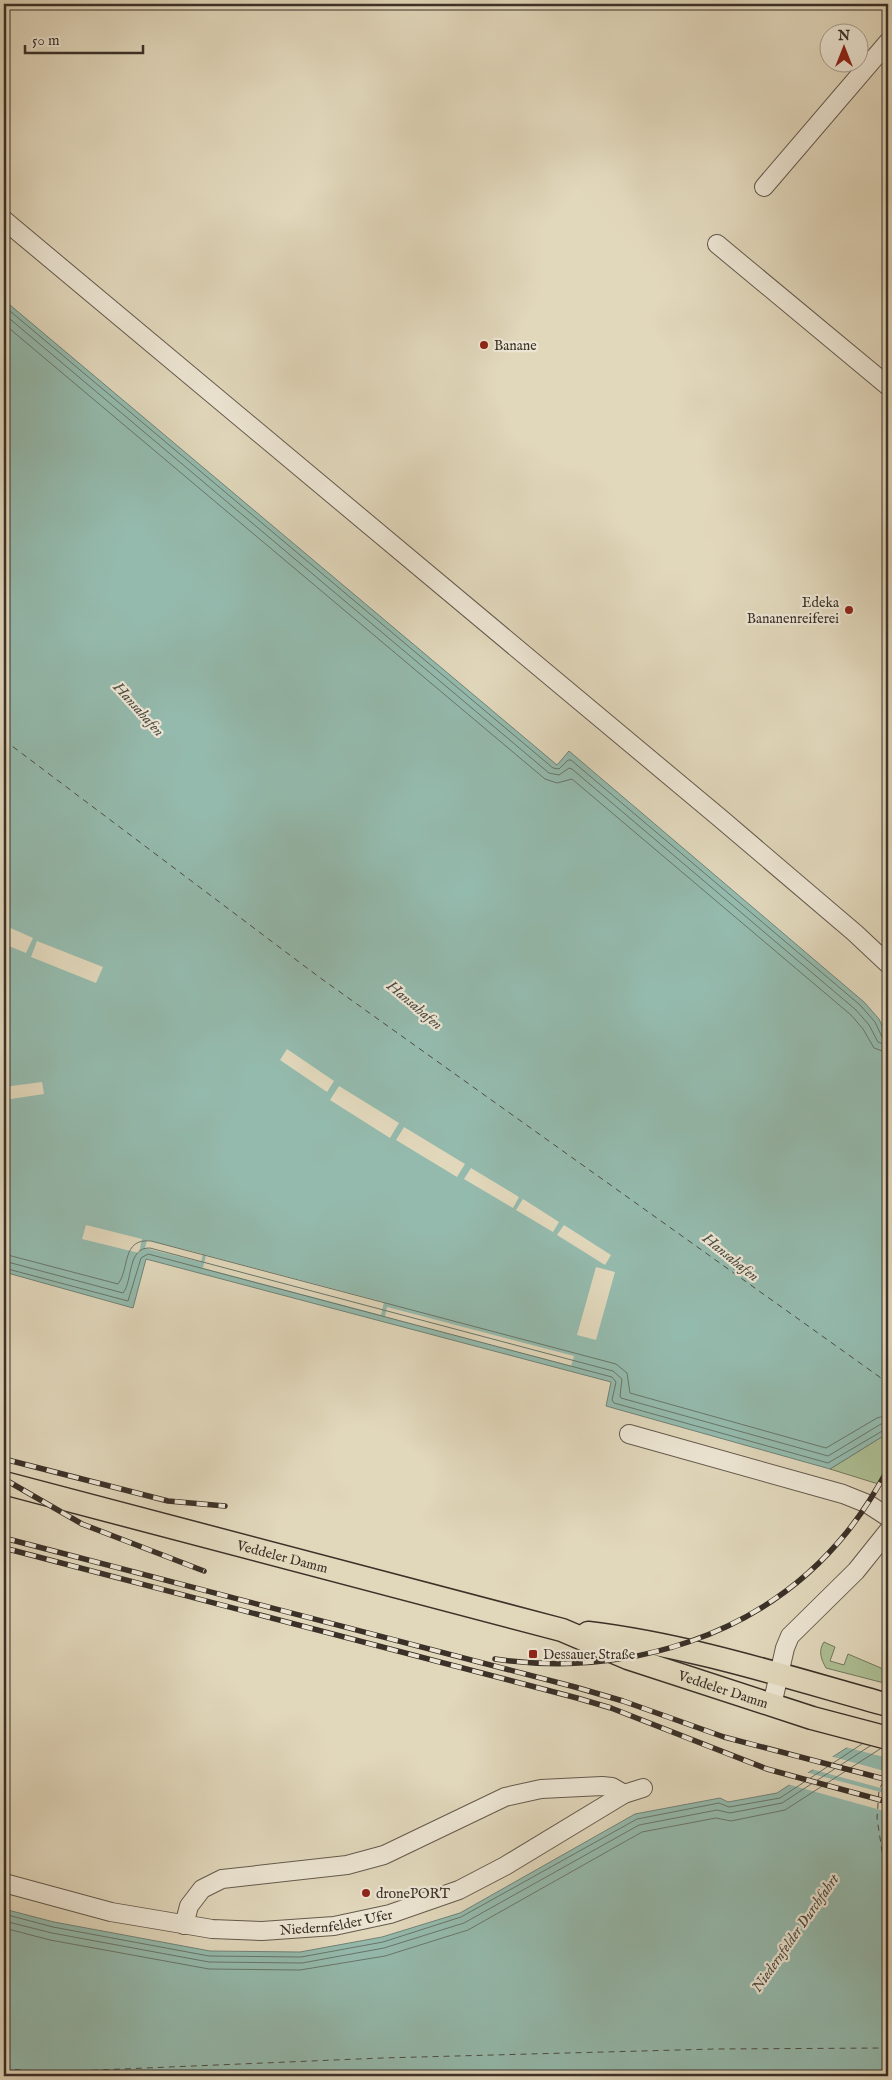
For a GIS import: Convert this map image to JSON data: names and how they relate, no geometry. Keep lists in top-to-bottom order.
{
  "streets": {
    "main road": ["Veddeler Damm"],
    "street": ["Niedernfelder Ufer"]
  },
  "water": ["Hansahafen", "Niedernfelder Durchfahrt"],
  "places": {
    "other": ["Banane", "Edeka Bananenreiferei", "dronePORT"],
    "transit": ["Dessauer Straße"]
  },
  "scale_bar": "50 m",
  "north": "top"
}
